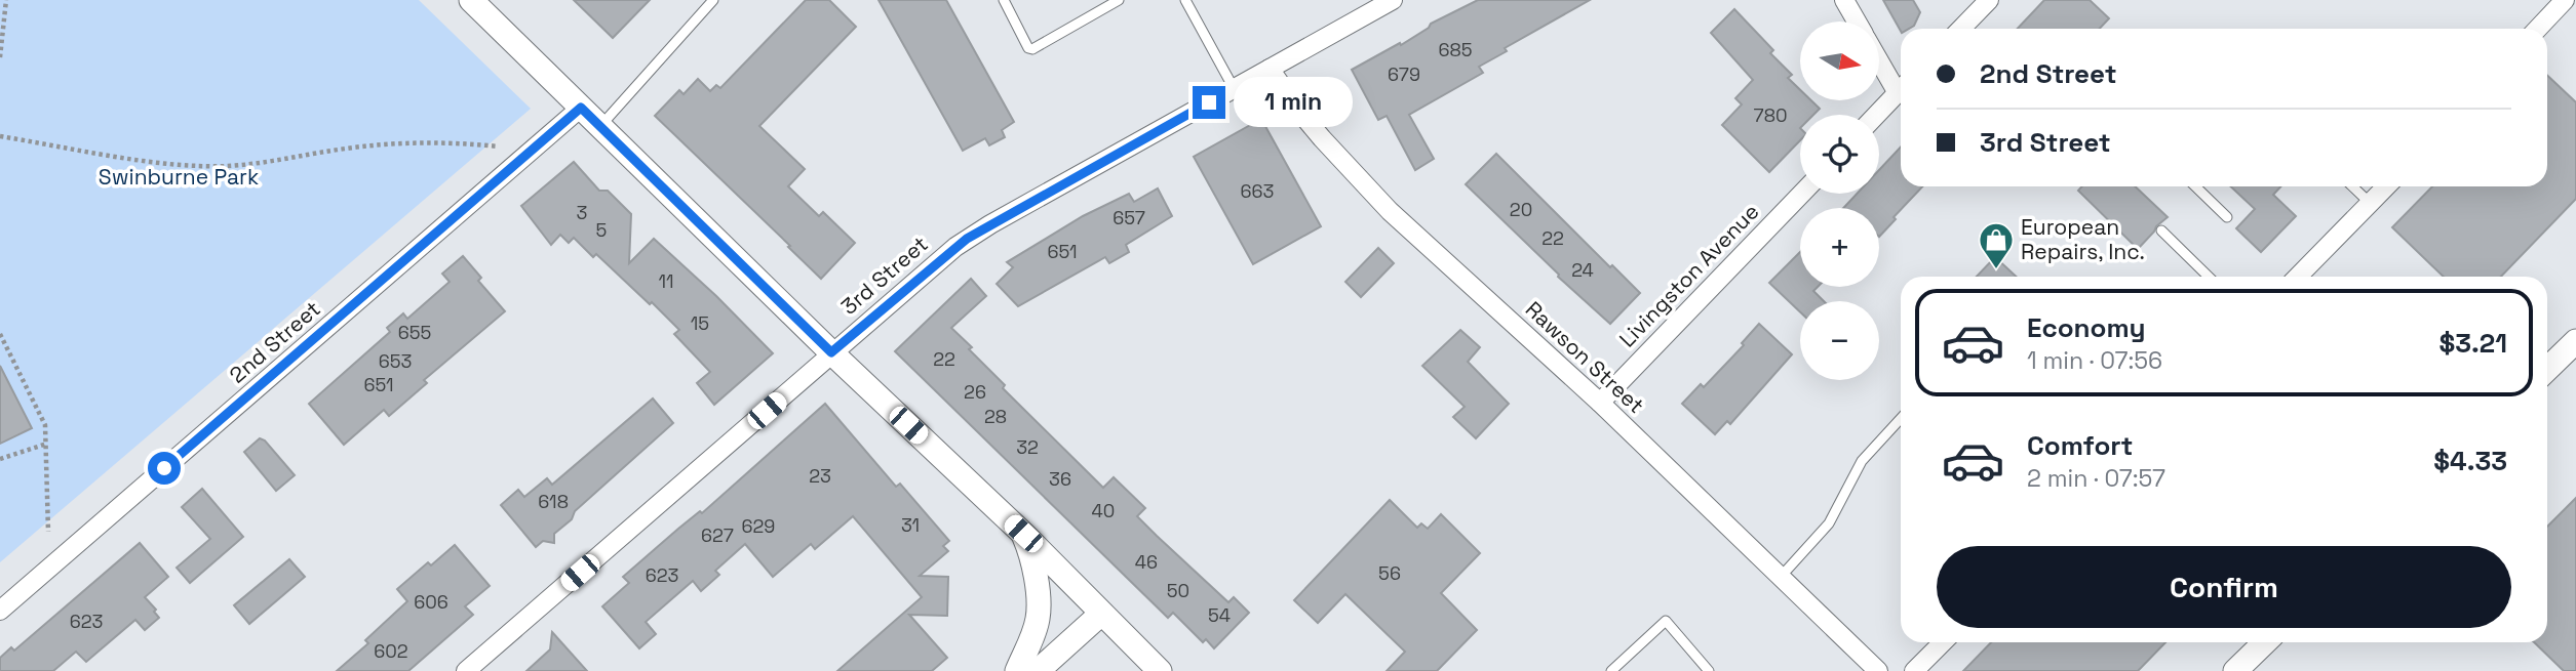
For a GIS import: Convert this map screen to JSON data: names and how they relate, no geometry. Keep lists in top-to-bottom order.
{
  "streets": {
    "street": [
      "3rd Street",
      "Livingston Avenue",
      "2nd Street",
      "Rawson Street"
    ]
  },
  "crossings": [
    ["3rd Street", "Rawson Street"],
    ["Livingston Avenue", "Rawson Street"]
  ],
  "parks": ["Swinburne Park"],
  "places": {
    "shop": ["European Repairs, Inc."]
  },
  "house_numbers": [
    "685",
    "679",
    "780",
    "663",
    "20",
    "3",
    "657",
    "5",
    "22",
    "651",
    "24",
    "11",
    "15",
    "655",
    "22",
    "653",
    "651",
    "26",
    "28",
    "32",
    "23",
    "36",
    "618",
    "40",
    "31",
    "629",
    "627",
    "46",
    "56",
    "623",
    "50",
    "606",
    "54",
    "623",
    "602"
  ],
  "north": "right",
  "page": {
    "map_buttons": ["+", "−"],
    "banner": ["2nd Street", "3rd Street"],
    "bubble": "1 min",
    "list": [
      {
        "name": "Economy",
        "note": "1 min · 07:56",
        "value": "$3.21"
      },
      {
        "name": "Comfort",
        "note": "2 min · 07:57",
        "value": "$4.33"
      }
    ],
    "buttons": "Confirm"
  }
}
